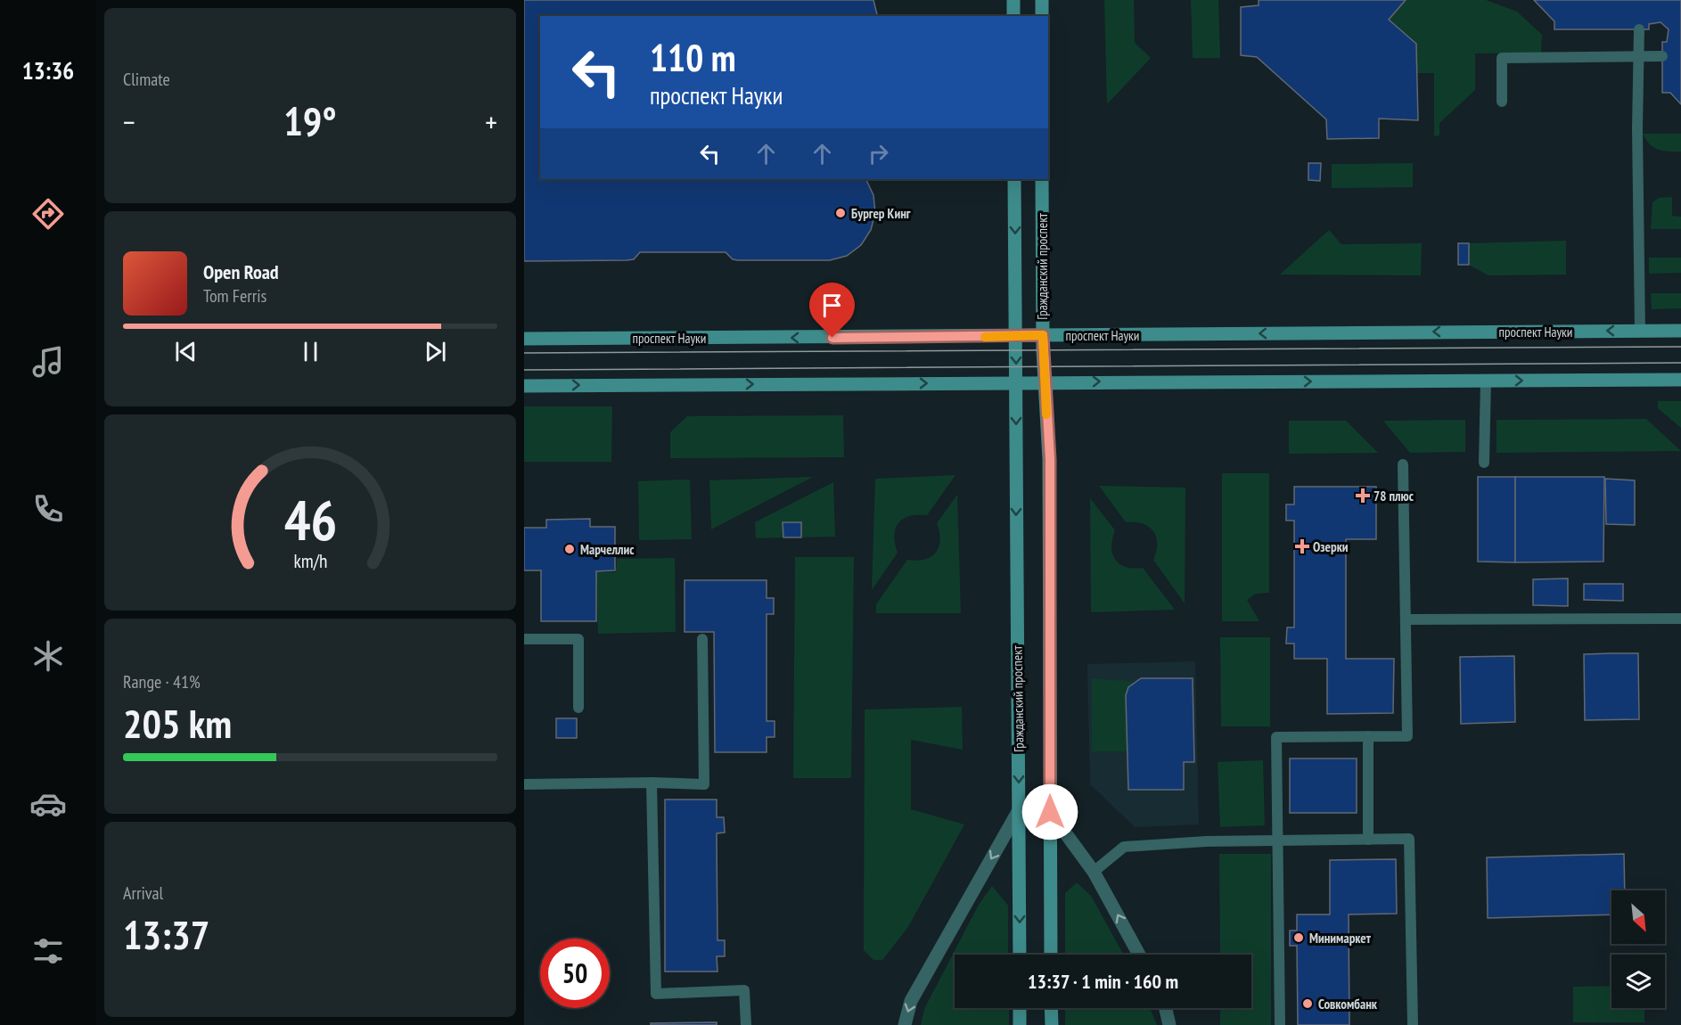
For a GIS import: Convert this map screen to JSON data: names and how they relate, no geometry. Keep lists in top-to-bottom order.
{
  "streets": {
    "main road": ["Гражданский проспект", "проспект Науки"]
  },
  "crossings": [
    ["Гражданский проспект", "проспект Науки"]
  ],
  "places": {
    "other": [
      "Бургер Кинг",
      "Марчеллис",
      "Минимаркет",
      "Совкомбанк"
    ],
    "health": ["78 плюс", "Озерки"]
  },
  "north": "bottom right",
  "page": {
    "tabs": "13:36",
    "tile": [
      "Climate",
      ["Range · 41%", "205 km"],
      ["Arrival", "13:37"]
    ],
    "turn": ["110 m", "проспект Науки"],
    "heat": ["−", "19°", "+"],
    "song": ["Open Road", "Tom Ferris"],
    "limit": "50",
    "trip": "13:37 · 1 min · 160 m",
    "gauge": ["46", "km/h"]
  }
}
